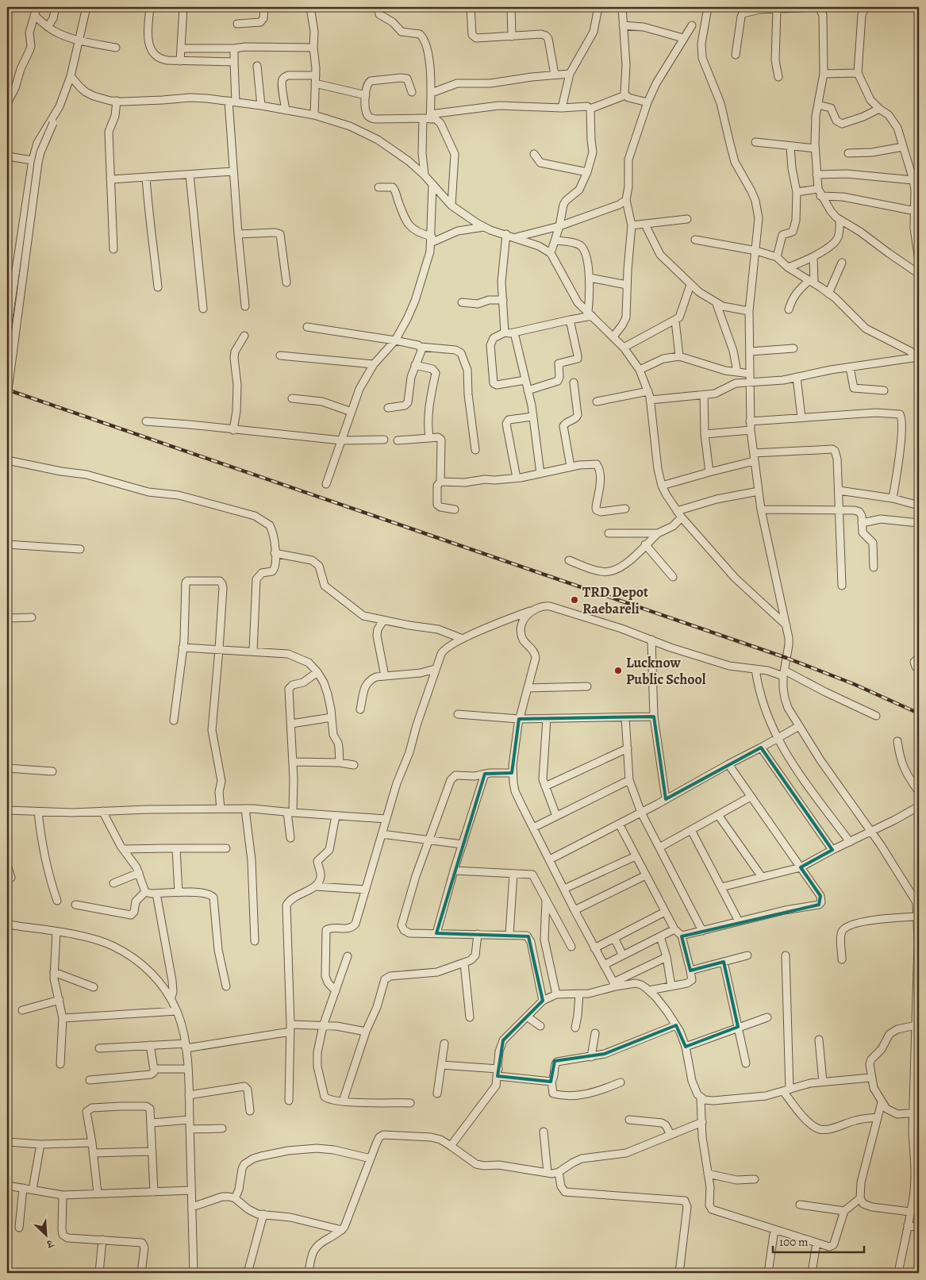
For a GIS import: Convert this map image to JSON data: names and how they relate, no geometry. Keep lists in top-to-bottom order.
{
  "places": ["TRD Depot Raebareli", "Lucknow Public School"],
  "scale_bar": "100 m",
  "north": "bottom right"
}
